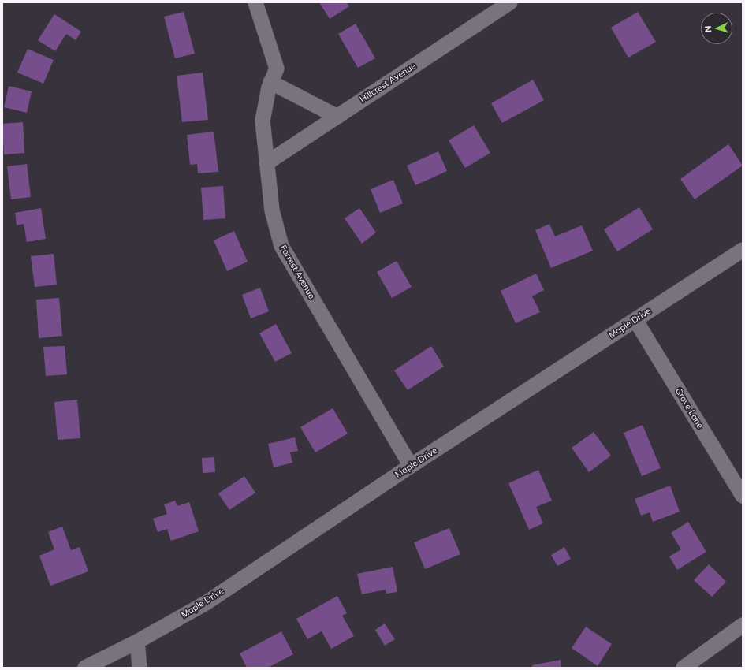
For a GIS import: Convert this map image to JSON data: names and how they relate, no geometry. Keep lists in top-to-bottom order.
{
  "streets": {
    "street": [
      "Hillcrest Avenue",
      "Forrest Avenue",
      "Maple Drive",
      "Grove Lane"
    ]
  },
  "crossings": [
    ["Hillcrest Avenue", "Forrest Avenue"],
    ["Forrest Avenue", "Maple Drive"],
    ["Maple Drive", "Grove Lane"]
  ],
  "north": "left"
}
